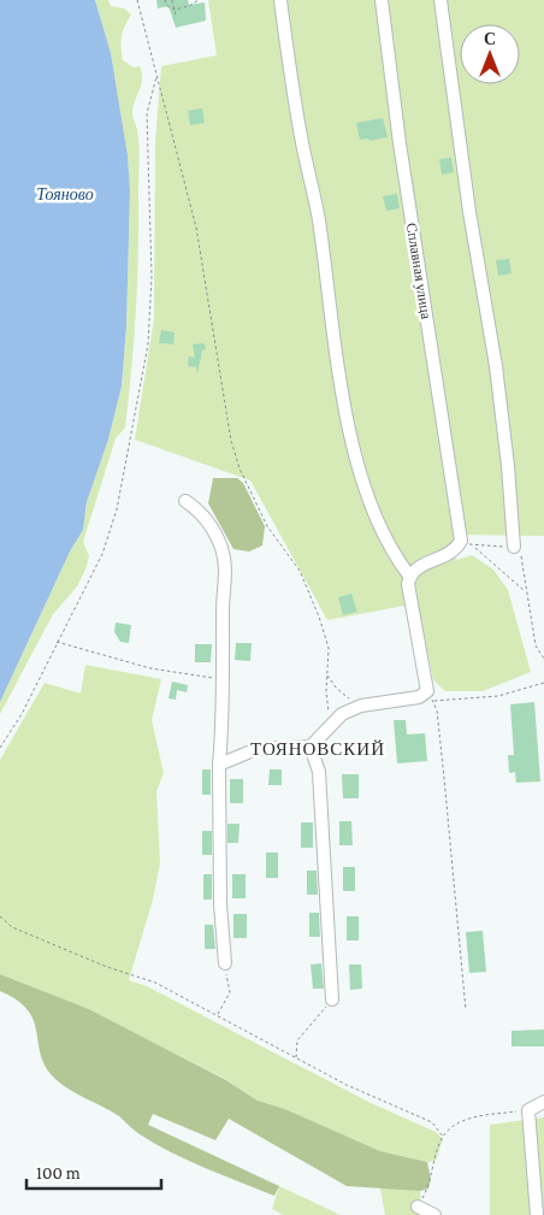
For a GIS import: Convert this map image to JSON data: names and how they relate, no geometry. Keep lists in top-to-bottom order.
{
  "streets": {
    "street": ["Сплавная улица"]
  },
  "districts": ["ТОЯНОВСКИЙ"],
  "water": ["Тояново"],
  "scale_bar": "100 m",
  "north": "top"
}
